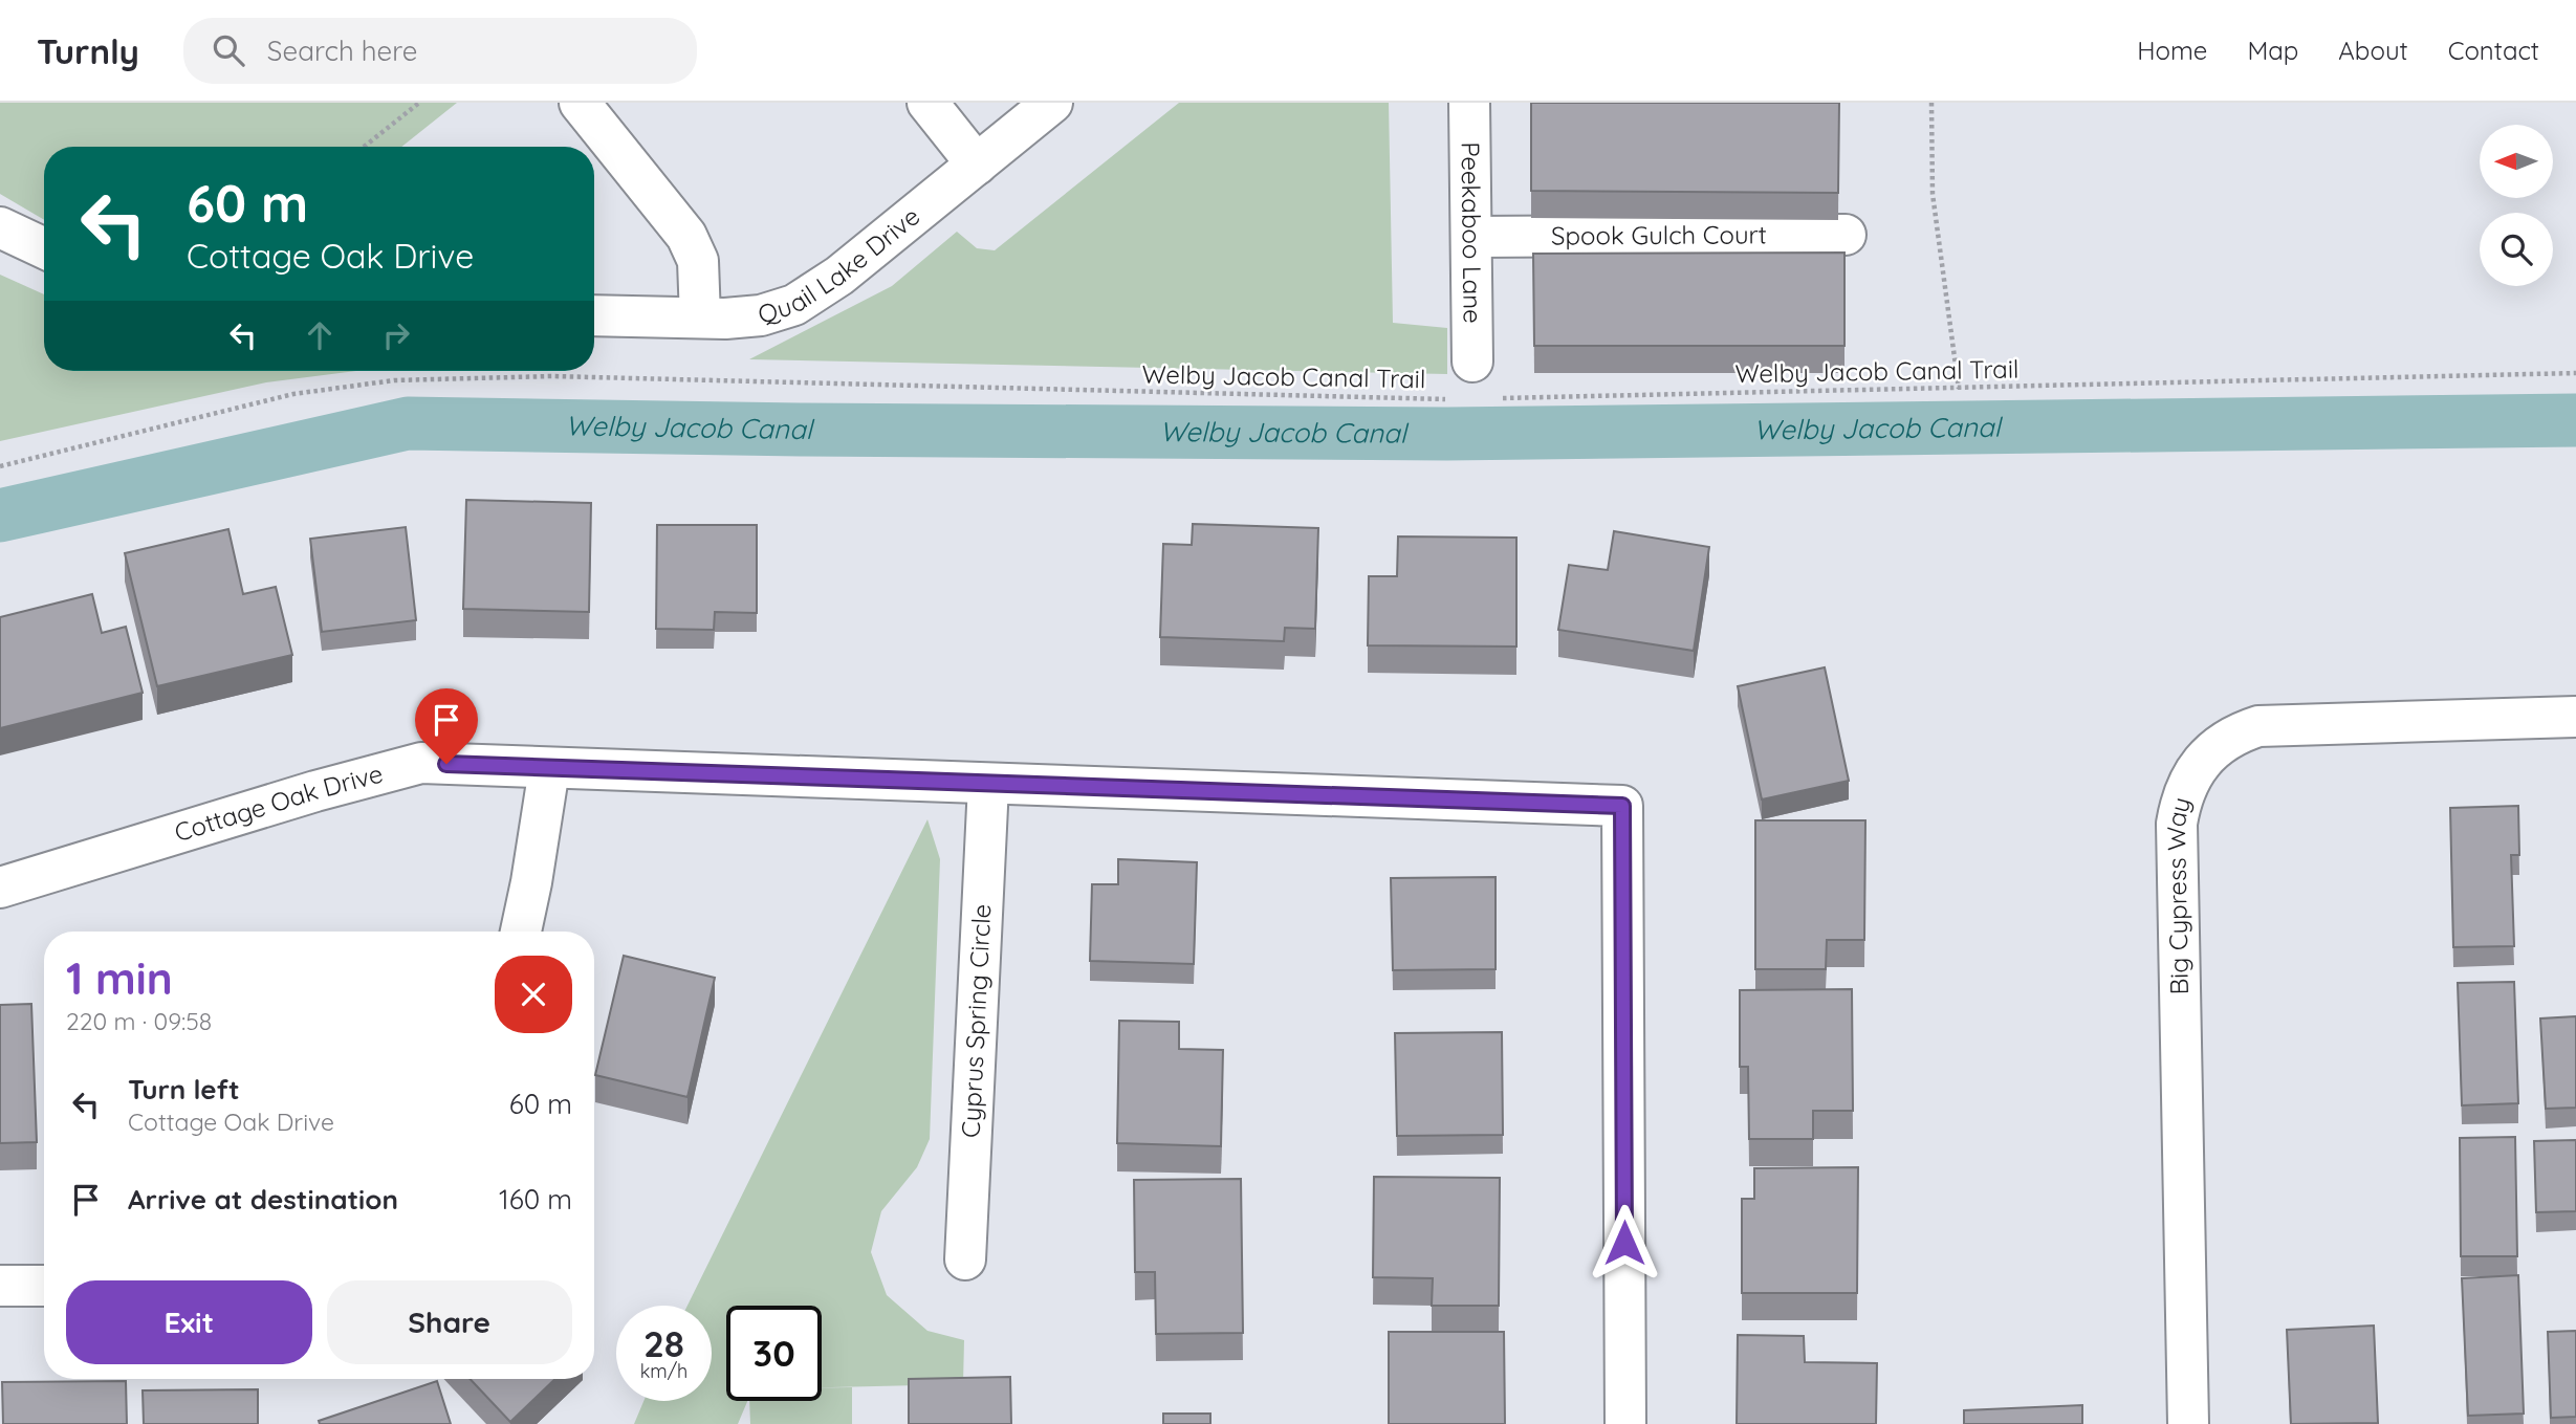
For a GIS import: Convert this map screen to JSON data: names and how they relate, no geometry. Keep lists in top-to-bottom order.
{
  "streets": {
    "street": [
      "Peekaboo Lane",
      "Spook Gulch Court",
      "Quail Lake Drive",
      "Cottage Oak Drive",
      "Big Cypress Way",
      "Cyprus Spring Circle"
    ],
    "path": ["Welby Jacob Canal Trail"]
  },
  "crossings": [
    ["Peekaboo Lane", "Spook Gulch Court"],
    ["Cottage Oak Drive", "Cyprus Spring Circle"]
  ],
  "water": ["Welby Jacob Canal"],
  "north": "left",
  "page": {
    "header": "Turnly",
    "search": "Search here",
    "nav": [
      "Home",
      "Map",
      "About",
      "Contact"
    ],
    "turn": ["60 m", "Cottage Oak Drive"],
    "heading": ["1 min", "220 m · 09:58"],
    "list": [
      {
        "name": "Turn left",
        "note": "Cottage Oak Drive",
        "value": "60 m"
      },
      {
        "name": "Arrive at destination",
        "value": "160 m"
      }
    ],
    "buttons": ["Exit", "Share"],
    "speed": "28 km/h",
    "limit": "30"
  }
}
